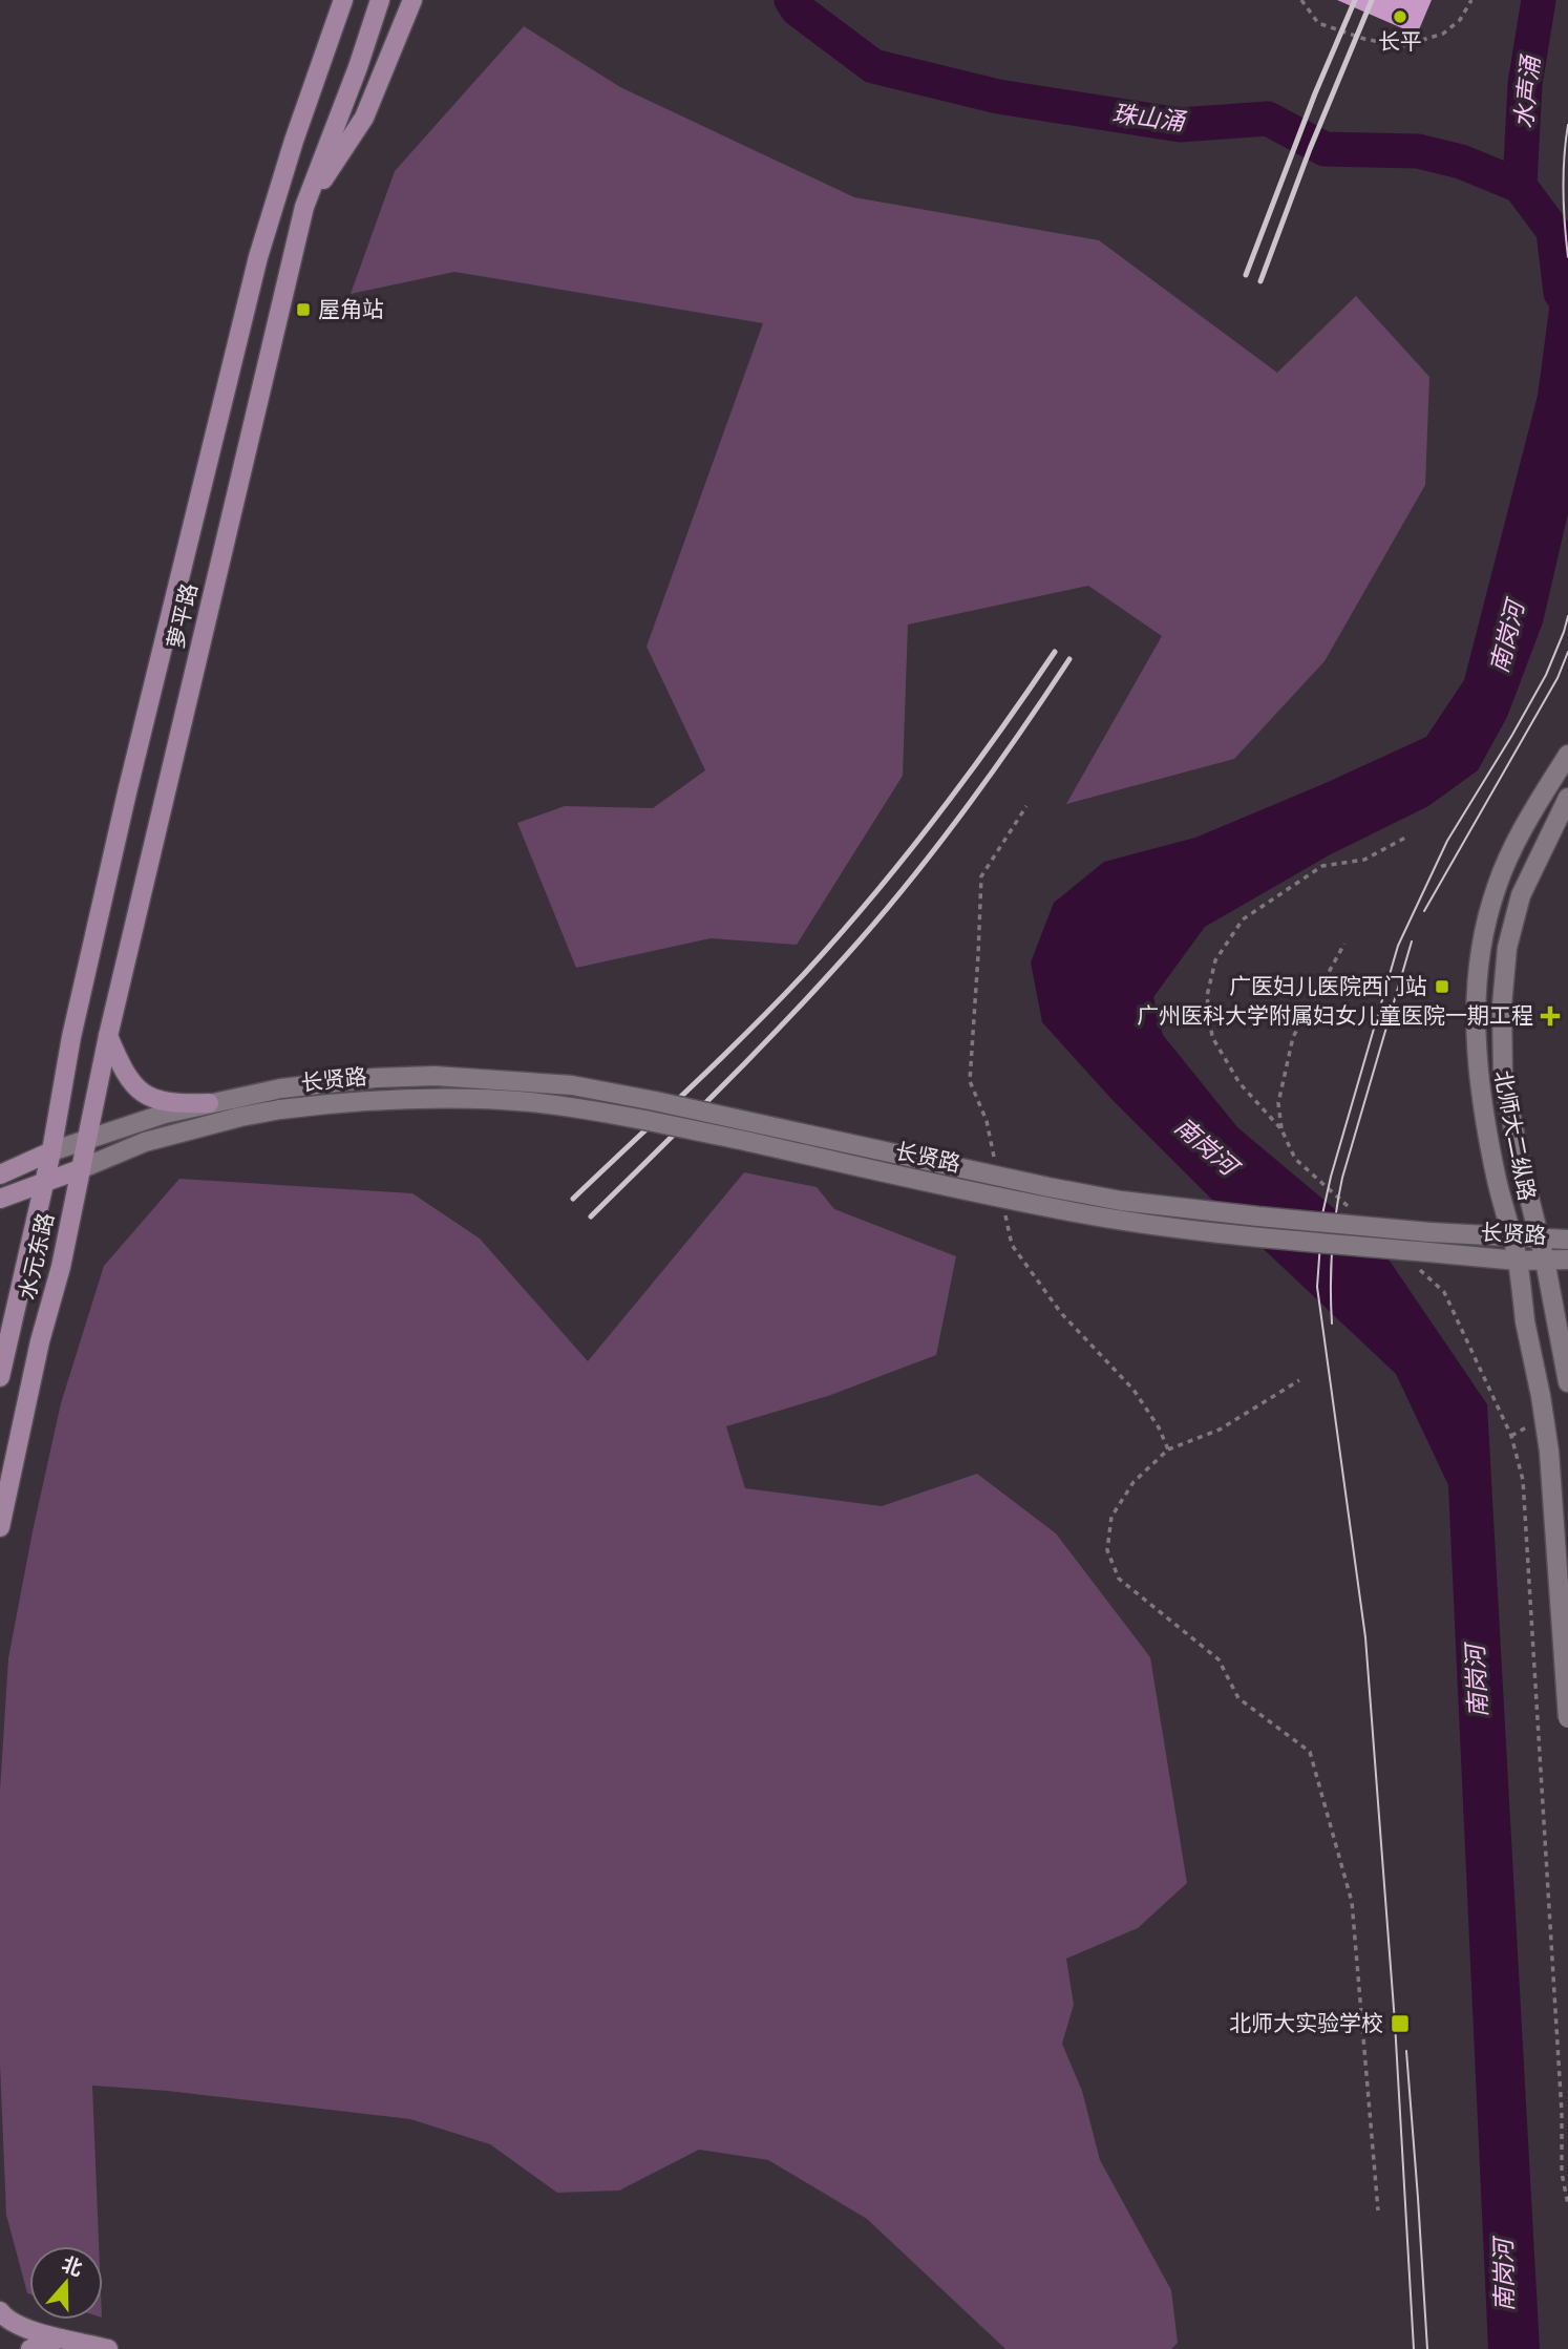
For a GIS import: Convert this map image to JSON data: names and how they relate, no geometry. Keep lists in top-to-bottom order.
{
  "streets": {
    "main road": ["萝平路", "水元东路"],
    "street": ["长贤路", "北师大二纵路"]
  },
  "crossings": [
    ["萝平路", "长贤路"],
    ["萝平路", "水元东路"],
    ["长贤路", "北师大二纵路"],
    ["长贤路", "水元东路"]
  ],
  "water": ["水声涌", "珠山涌", "南岗河"],
  "places": {
    "other": ["长平"],
    "transit": ["屋角站", "广医妇儿医院西门站", "北师大实验学校"],
    "health": ["广州医科大学附属妇女儿童医院一期工程"]
  },
  "north": "top"
}
